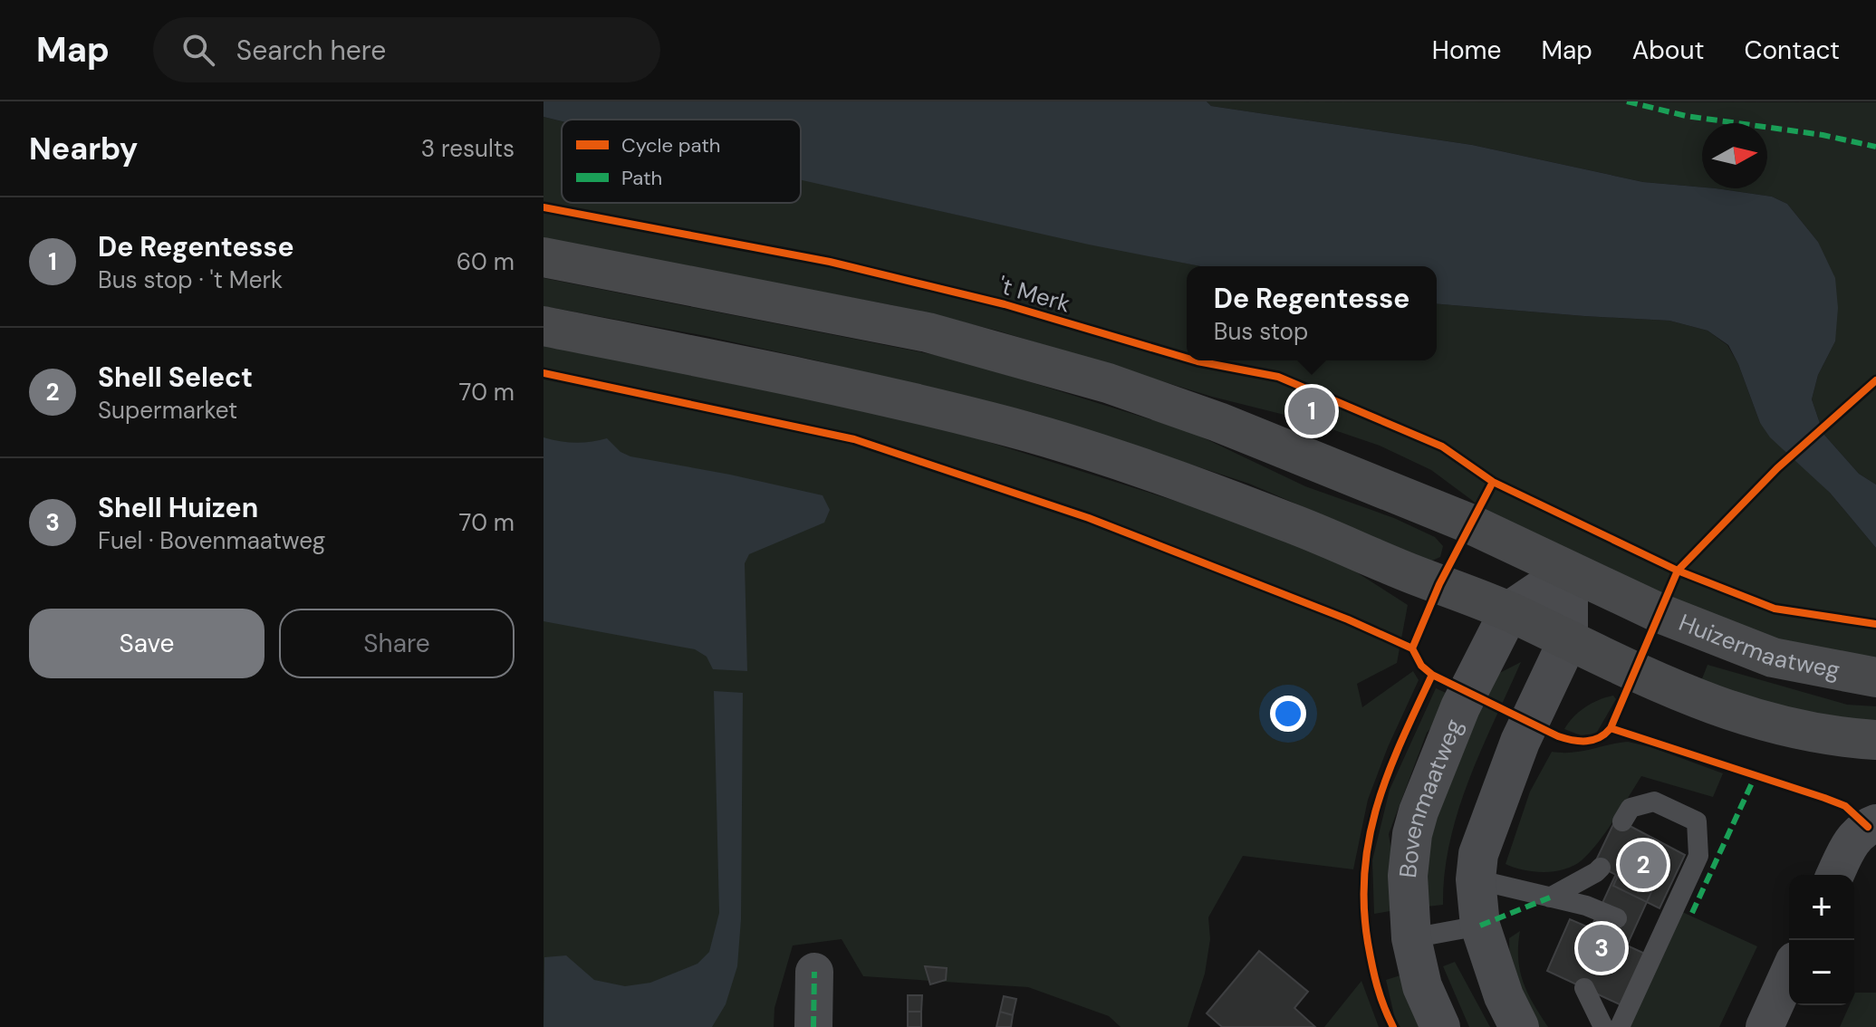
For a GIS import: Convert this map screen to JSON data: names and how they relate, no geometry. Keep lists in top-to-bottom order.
{
  "streets": {
    "main road": ["Huizermaatweg"],
    "street": ["Bovenmaatweg"],
    "cycle path": ["'t Merk"]
  },
  "crossings": [
    ["Huizermaatweg", "Bovenmaatweg"]
  ],
  "legend": ["Cycle path", "Path"],
  "north": "right",
  "page": {
    "header": "Map",
    "search": "Search here",
    "nav": [
      "Home",
      "Map",
      "About",
      "Contact"
    ],
    "heading": ["Nearby", "3 results"],
    "list": [
      {
        "mark": "1",
        "name": "De Regentesse",
        "note": "Bus stop · 't Merk",
        "value": "60 m"
      },
      {
        "mark": "2",
        "name": "Shell Select",
        "note": "Supermarket",
        "value": "70 m"
      },
      {
        "mark": "3",
        "name": "Shell Huizen",
        "note": "Fuel · Bovenmaatweg",
        "value": "70 m"
      }
    ],
    "popup": ["De Regentesse", "Bus stop"],
    "pins": ["1", "2", "3"],
    "buttons": ["Save", "Share"],
    "map_buttons": ["+", "−"]
  }
}
